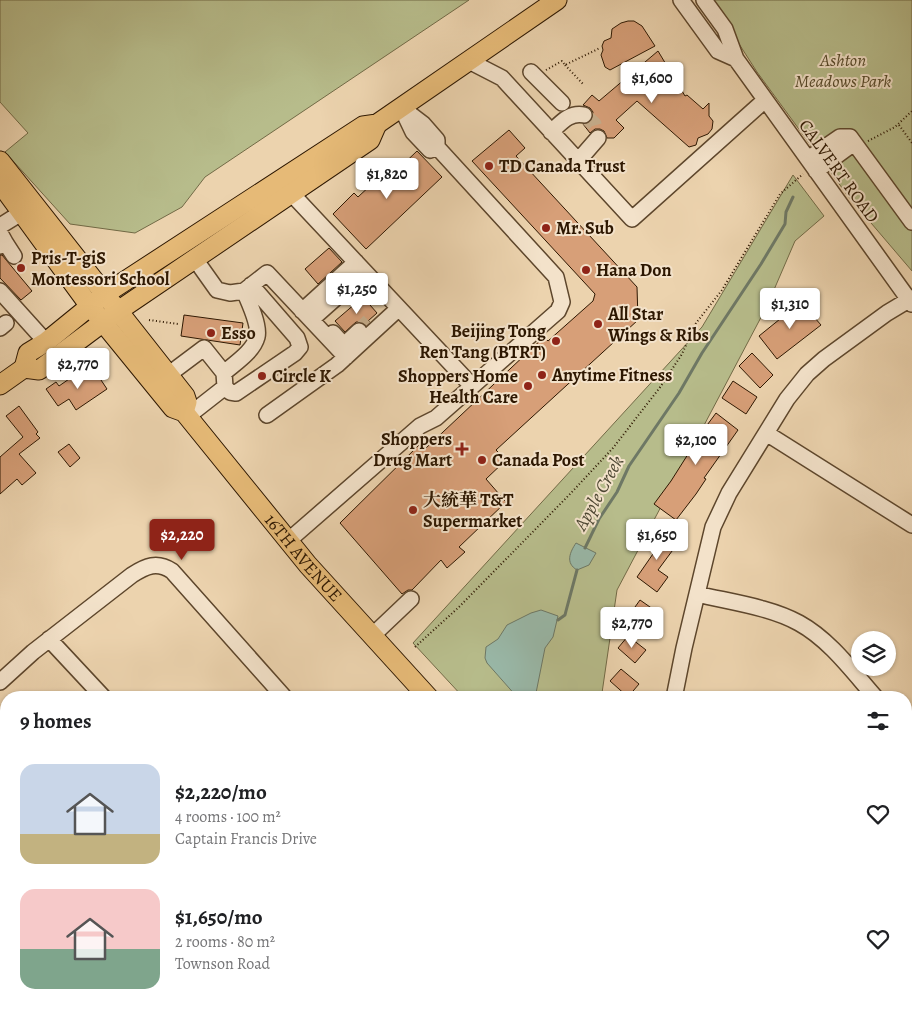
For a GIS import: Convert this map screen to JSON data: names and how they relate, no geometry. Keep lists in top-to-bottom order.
{
  "streets": {
    "main road": ["16TH AVENUE"],
    "street": ["CALVERT ROAD"]
  },
  "water": ["Apple Creek"],
  "parks": ["Ashton Meadows Park"],
  "places": {
    "other": [
      "TD Canada Trust",
      "Mr. Sub",
      "Pris-T-giS Montessori School",
      "Hana Don",
      "All Star Wings & Ribs",
      "Esso",
      "Beijing Tong Ren Tang (BTRT)",
      "Anytime Fitness",
      "Circle K",
      "Shoppers Home Health Care",
      "Canada Post",
      "大統華 T&T Supermarket"
    ],
    "health": ["Shoppers Drug Mart"]
  },
  "page": {
    "price": [
      "$1,600",
      "$1,820",
      "$1,250",
      "$1,310",
      "$2,770",
      "$2,100",
      "$2,220",
      "$1,650",
      "$2,770"
    ],
    "heading": "9 homes",
    "list": [
      {
        "name": "$2,220/mo",
        "note": "4 rooms · 100 m² · Captain Francis Drive"
      },
      {
        "name": "$1,650/mo",
        "note": "2 rooms · 80 m² · Townson Road"
      }
    ]
  }
}
